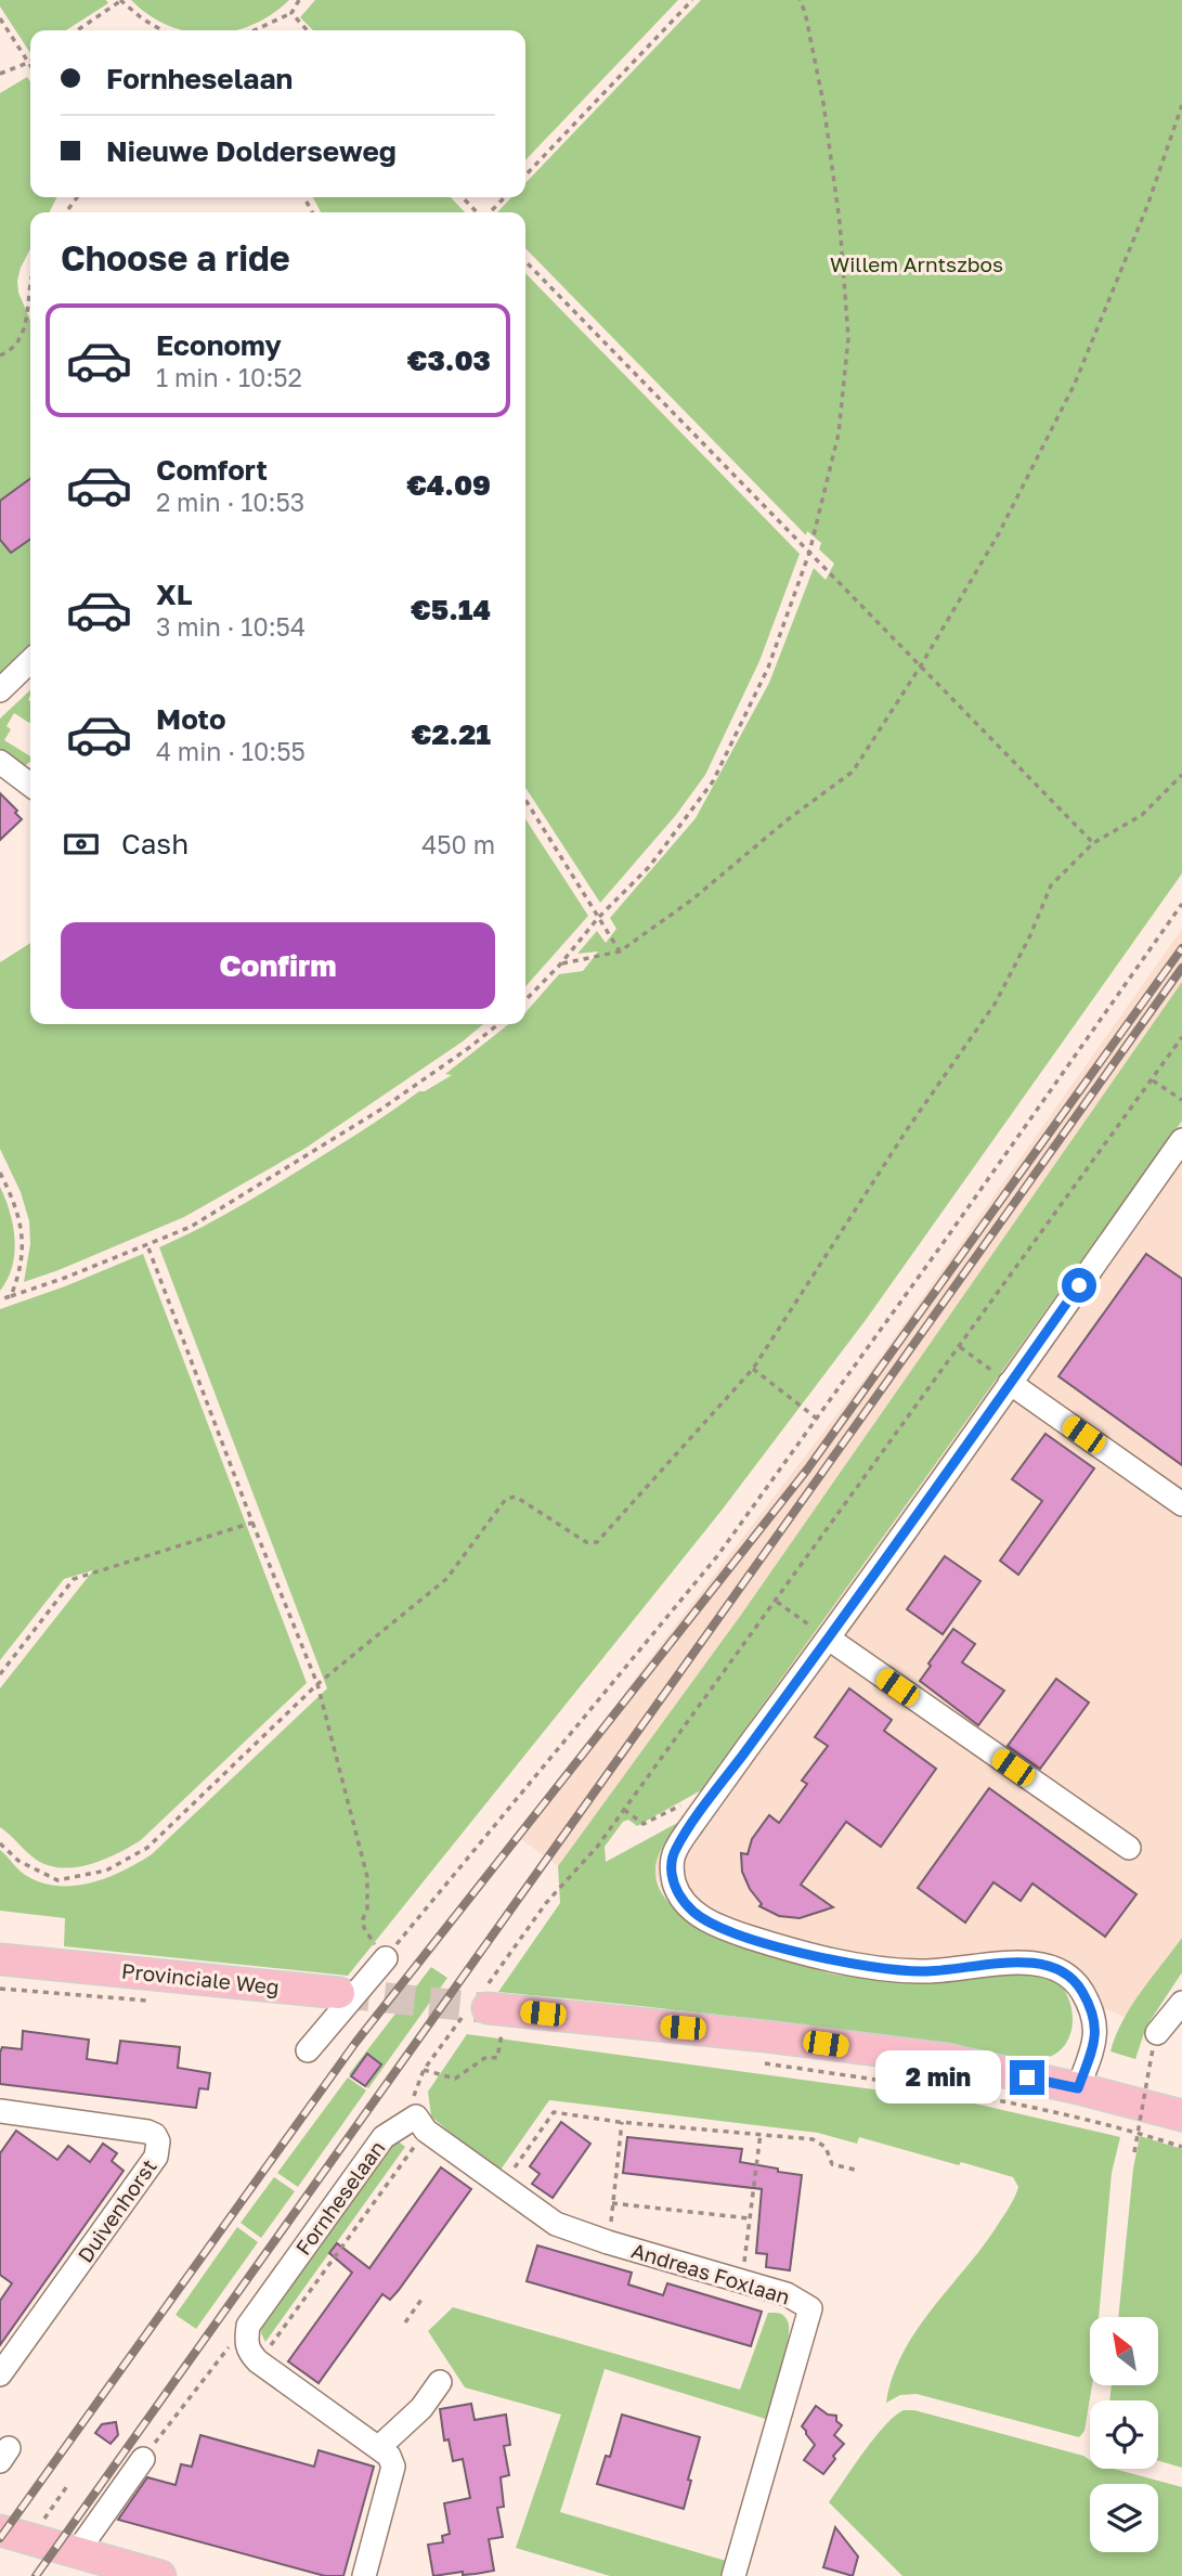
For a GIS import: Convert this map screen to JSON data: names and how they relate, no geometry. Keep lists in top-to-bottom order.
{
  "streets": {
    "main road": ["Provinciale Weg"],
    "street": ["Fornheselaan", "Duivenhorst", "Andreas Foxlaan"]
  },
  "crossings": [
    ["Fornheselaan", "Andreas Foxlaan"]
  ],
  "parks": ["Willem Arntszbos"],
  "north": "top left",
  "page": {
    "banner": ["Fornheselaan", "Nieuwe Dolderseweg"],
    "heading": "Choose a ride",
    "list": [
      {
        "name": "Economy",
        "note": "1 min · 10:52",
        "value": "€3.03"
      },
      {
        "name": "Comfort",
        "note": "2 min · 10:53",
        "value": "€4.09"
      },
      {
        "name": "XL",
        "note": "3 min · 10:54",
        "value": "€5.14"
      },
      {
        "name": "Moto",
        "note": "4 min · 10:55",
        "value": "€2.21"
      }
    ],
    "pay": ["Cash", "450 m"],
    "buttons": "Confirm",
    "bubble": "2 min"
  }
}
